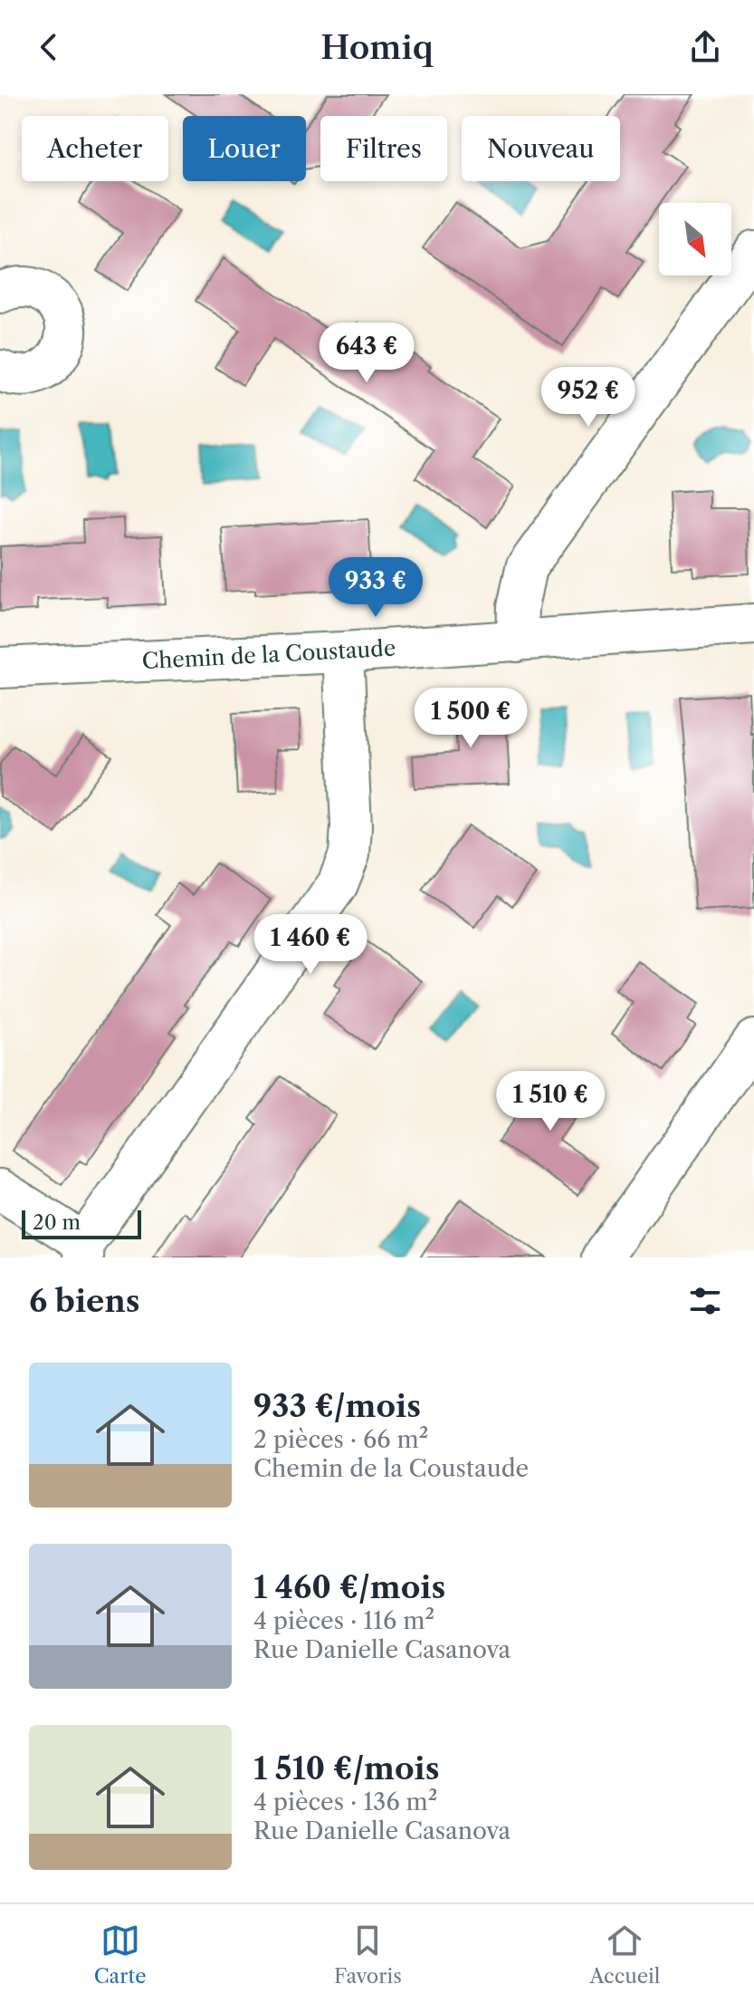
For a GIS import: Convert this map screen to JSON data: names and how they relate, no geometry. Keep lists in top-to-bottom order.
{
  "streets": {
    "street": ["Chemin de la Coustaude"]
  },
  "scale_bar": "20 m",
  "north": "bottom right",
  "page": {
    "header": "Homiq",
    "chip": [
      "Acheter",
      "Louer",
      "Filtres",
      "Nouveau"
    ],
    "price": [
      "643 €",
      "952 €",
      "933 €",
      "1 500 €",
      "1 460 €",
      "1 510 €"
    ],
    "scale": "20 m",
    "heading": "6 biens",
    "list": [
      {
        "name": "933 €/mois",
        "note": "2 pièces · 66 m² · Chemin de la Coustaude"
      },
      {
        "name": "1 460 €/mois",
        "note": "4 pièces · 116 m² · Rue Danielle Casanova"
      },
      {
        "name": "1 510 €/mois",
        "note": "4 pièces · 136 m² · Rue Danielle Casanova"
      }
    ],
    "tabs": ["Carte", "Favoris", "Accueil"]
  }
}
